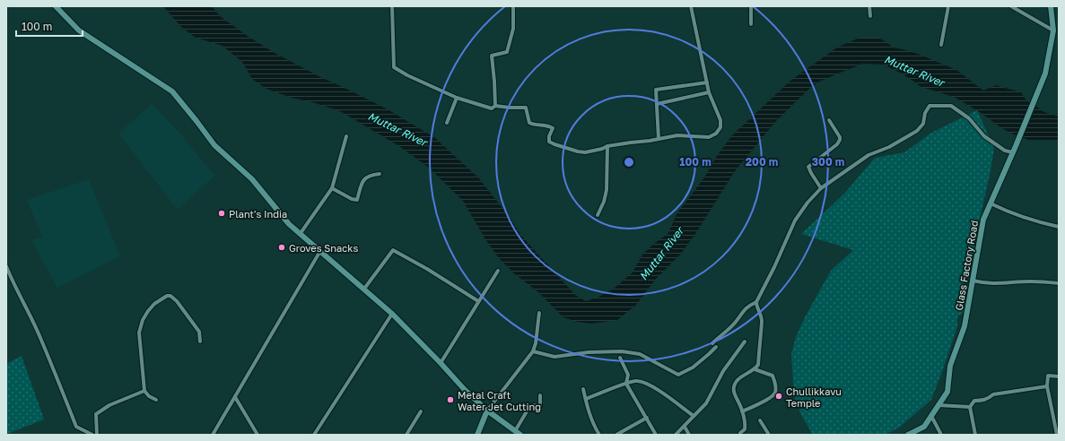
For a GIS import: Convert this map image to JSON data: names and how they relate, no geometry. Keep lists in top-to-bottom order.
{
  "streets": {
    "street": ["Glass Factory Road"]
  },
  "water": ["Muttar River"],
  "places": [
    "Plant's India",
    "Groves Snacks",
    "Chullikkavu Temple",
    "Metal Craft Water Jet Cutting"
  ],
  "scale_bar": "100 m",
  "rings": ["100 m", "200 m", "300 m"]
}
